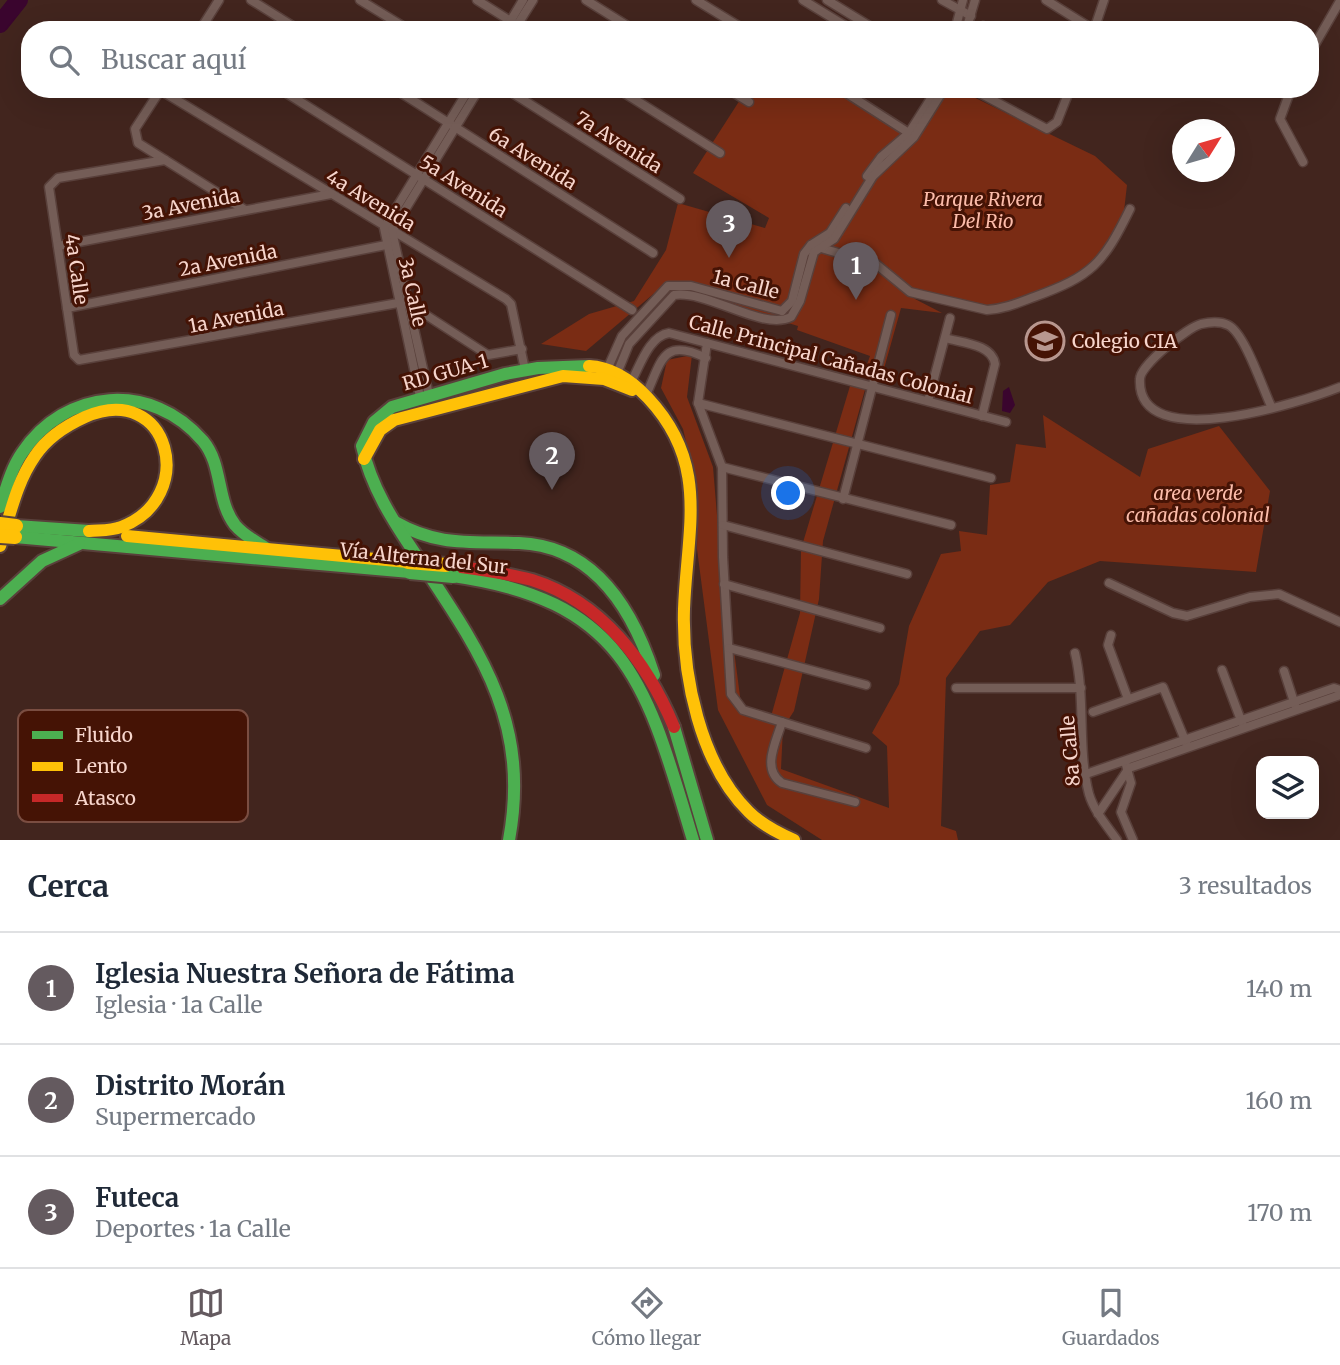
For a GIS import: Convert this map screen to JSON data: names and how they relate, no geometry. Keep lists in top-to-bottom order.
{
  "streets": {
    "main road": ["RD GUA-1", "Vía Alterna del Sur"],
    "street": [
      "7a Avenida",
      "6a Avenida",
      "5a Avenida",
      "4a Avenida",
      "3a Avenida",
      "2a Avenida",
      "4a Calle",
      "1a Calle",
      "3a Calle",
      "1a Avenida",
      "Calle Principal Cañadas Colonial",
      "8a Calle"
    ]
  },
  "crossings": [
    ["4a Avenida", "3a Avenida"],
    ["4a Avenida", "3a Calle"],
    ["4a Avenida", "RD GUA-1"],
    ["3a Avenida", "4a Calle"],
    ["2a Avenida", "4a Calle"],
    ["2a Avenida", "3a Calle"],
    ["4a Calle", "1a Avenida"],
    ["1a Calle", "RD GUA-1"],
    ["3a Calle", "1a Avenida"],
    ["3a Calle", "RD GUA-1"],
    ["Calle Principal Cañadas Colonial", "RD GUA-1"]
  ],
  "parks": ["Parque Rivera Del Rio", "area verde cañadas colonial"],
  "places": {
    "school or university": ["Colegio CIA"]
  },
  "legend": ["Fluido", "Lento", "Atasco"],
  "north": "top right",
  "page": {
    "search": "Buscar aquí",
    "pins": ["3", "1", "2"],
    "heading": ["Cerca", "3 resultados"],
    "list": [
      {
        "mark": "1",
        "name": "Iglesia Nuestra Señora de Fátima",
        "note": "Iglesia · 1a Calle",
        "value": "140 m"
      },
      {
        "mark": "2",
        "name": "Distrito Morán",
        "note": "Supermercado",
        "value": "160 m"
      },
      {
        "mark": "3",
        "name": "Futeca",
        "note": "Deportes · 1a Calle",
        "value": "170 m"
      }
    ],
    "nav": ["Mapa", "Cómo llegar", "Guardados"]
  }
}
